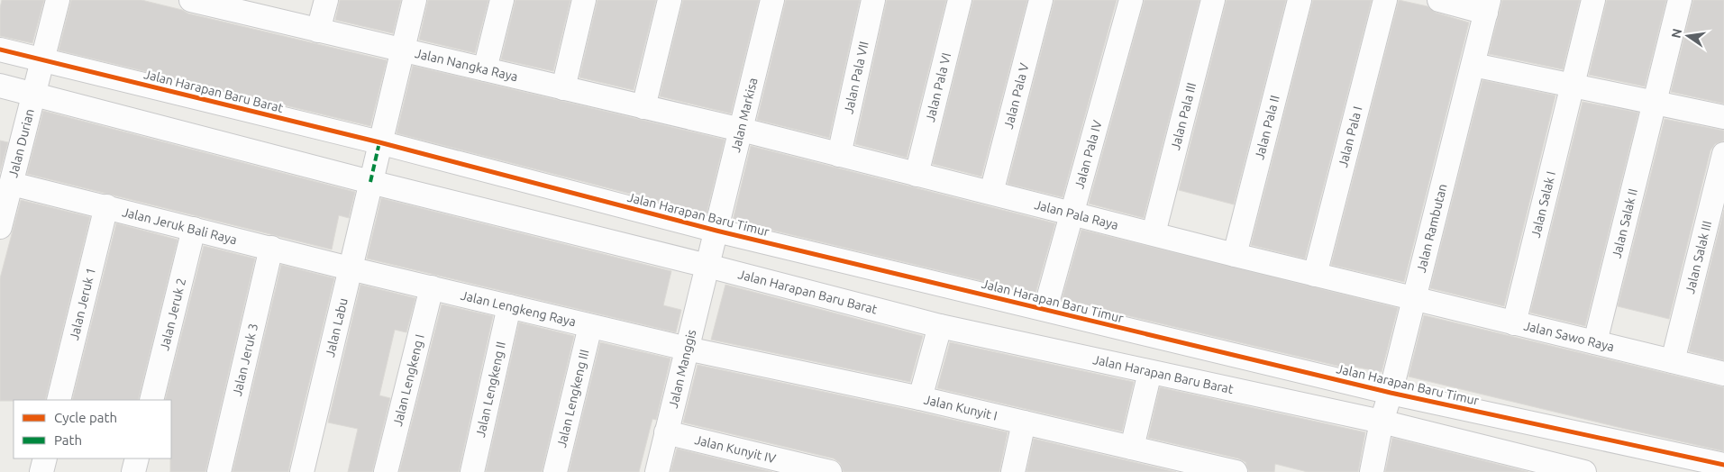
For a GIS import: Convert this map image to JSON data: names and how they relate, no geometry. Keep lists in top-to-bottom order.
{
  "streets": {
    "street": [
      "Jalan Nangka Raya",
      "Jalan Pala VII",
      "Jalan Pala VI",
      "Jalan Harapan Baru Barat",
      "Jalan Pala V",
      "Jalan Markisa",
      "Jalan Pala III",
      "Jalan Pala II",
      "Jalan Pala I",
      "Jalan Durian",
      "Jalan Pala IV",
      "Jalan Salak I",
      "Jalan Harapan Baru Timur",
      "Jalan Pala Raya",
      "Jalan Salak II",
      "Jalan Jeruk Bali Raya",
      "Jalan Rambutan",
      "Jalan Salak III",
      "Jalan Jeruk 1",
      "Jalan Lengkeng Raya",
      "Jalan Jeruk 2",
      "Jalan Labu",
      "Jalan Sawo Raya",
      "Jalan Jeruk 3",
      "Jalan Manggis",
      "Jalan Lengkeng I",
      "Jalan Lengkeng II",
      "Jalan Lengkeng III",
      "Jalan Kunyit I",
      "Jalan Kunyit IV"
    ]
  },
  "crossings": [
    ["Jalan Nangka Raya", "Jalan Markisa"],
    ["Jalan Nangka Raya", "Jalan Pala Raya"],
    ["Jalan Nangka Raya", "Jalan Labu"],
    ["Jalan Pala VII", "Jalan Pala Raya"],
    ["Jalan Pala VI", "Jalan Pala Raya"],
    ["Jalan Harapan Baru Barat", "Jalan Markisa"],
    ["Jalan Harapan Baru Barat", "Jalan Durian"],
    ["Jalan Harapan Baru Barat", "Jalan Harapan Baru Timur"],
    ["Jalan Harapan Baru Barat", "Jalan Rambutan"],
    ["Jalan Harapan Baru Barat", "Jalan Labu"],
    ["Jalan Harapan Baru Barat", "Jalan Manggis"],
    ["Jalan Pala V", "Jalan Pala Raya"],
    ["Jalan Markisa", "Jalan Harapan Baru Timur"],
    ["Jalan Markisa", "Jalan Pala Raya"],
    ["Jalan Markisa", "Jalan Manggis"],
    ["Jalan Pala III", "Jalan Pala Raya"],
    ["Jalan Pala II", "Jalan Pala Raya"],
    ["Jalan Pala I", "Jalan Pala Raya"],
    ["Jalan Durian", "Jalan Jeruk Bali Raya"],
    ["Jalan Pala IV", "Jalan Harapan Baru Timur"],
    ["Jalan Pala IV", "Jalan Pala Raya"],
    ["Jalan Salak I", "Jalan Sawo Raya"],
    ["Jalan Harapan Baru Timur", "Jalan Rambutan"],
    ["Jalan Harapan Baru Timur", "Jalan Labu"],
    ["Jalan Pala Raya", "Jalan Rambutan"],
    ["Jalan Pala Raya", "Jalan Sawo Raya"],
    ["Jalan Salak II", "Jalan Sawo Raya"],
    ["Jalan Jeruk Bali Raya", "Jalan Jeruk 1"],
    ["Jalan Jeruk Bali Raya", "Jalan Lengkeng Raya"],
    ["Jalan Jeruk Bali Raya", "Jalan Jeruk 2"],
    ["Jalan Jeruk Bali Raya", "Jalan Labu"],
    ["Jalan Jeruk Bali Raya", "Jalan Jeruk 3"],
    ["Jalan Rambutan", "Jalan Sawo Raya"],
    ["Jalan Salak III", "Jalan Sawo Raya"],
    ["Jalan Lengkeng Raya", "Jalan Labu"],
    ["Jalan Lengkeng Raya", "Jalan Manggis"],
    ["Jalan Lengkeng Raya", "Jalan Lengkeng I"],
    ["Jalan Lengkeng Raya", "Jalan Lengkeng II"],
    ["Jalan Lengkeng Raya", "Jalan Lengkeng III"],
    ["Jalan Lengkeng Raya", "Jalan Kunyit I"],
    ["Jalan Manggis", "Jalan Kunyit I"],
    ["Jalan Manggis", "Jalan Kunyit IV"]
  ],
  "legend": ["Cycle path", "Path"],
  "north": "left"
}
